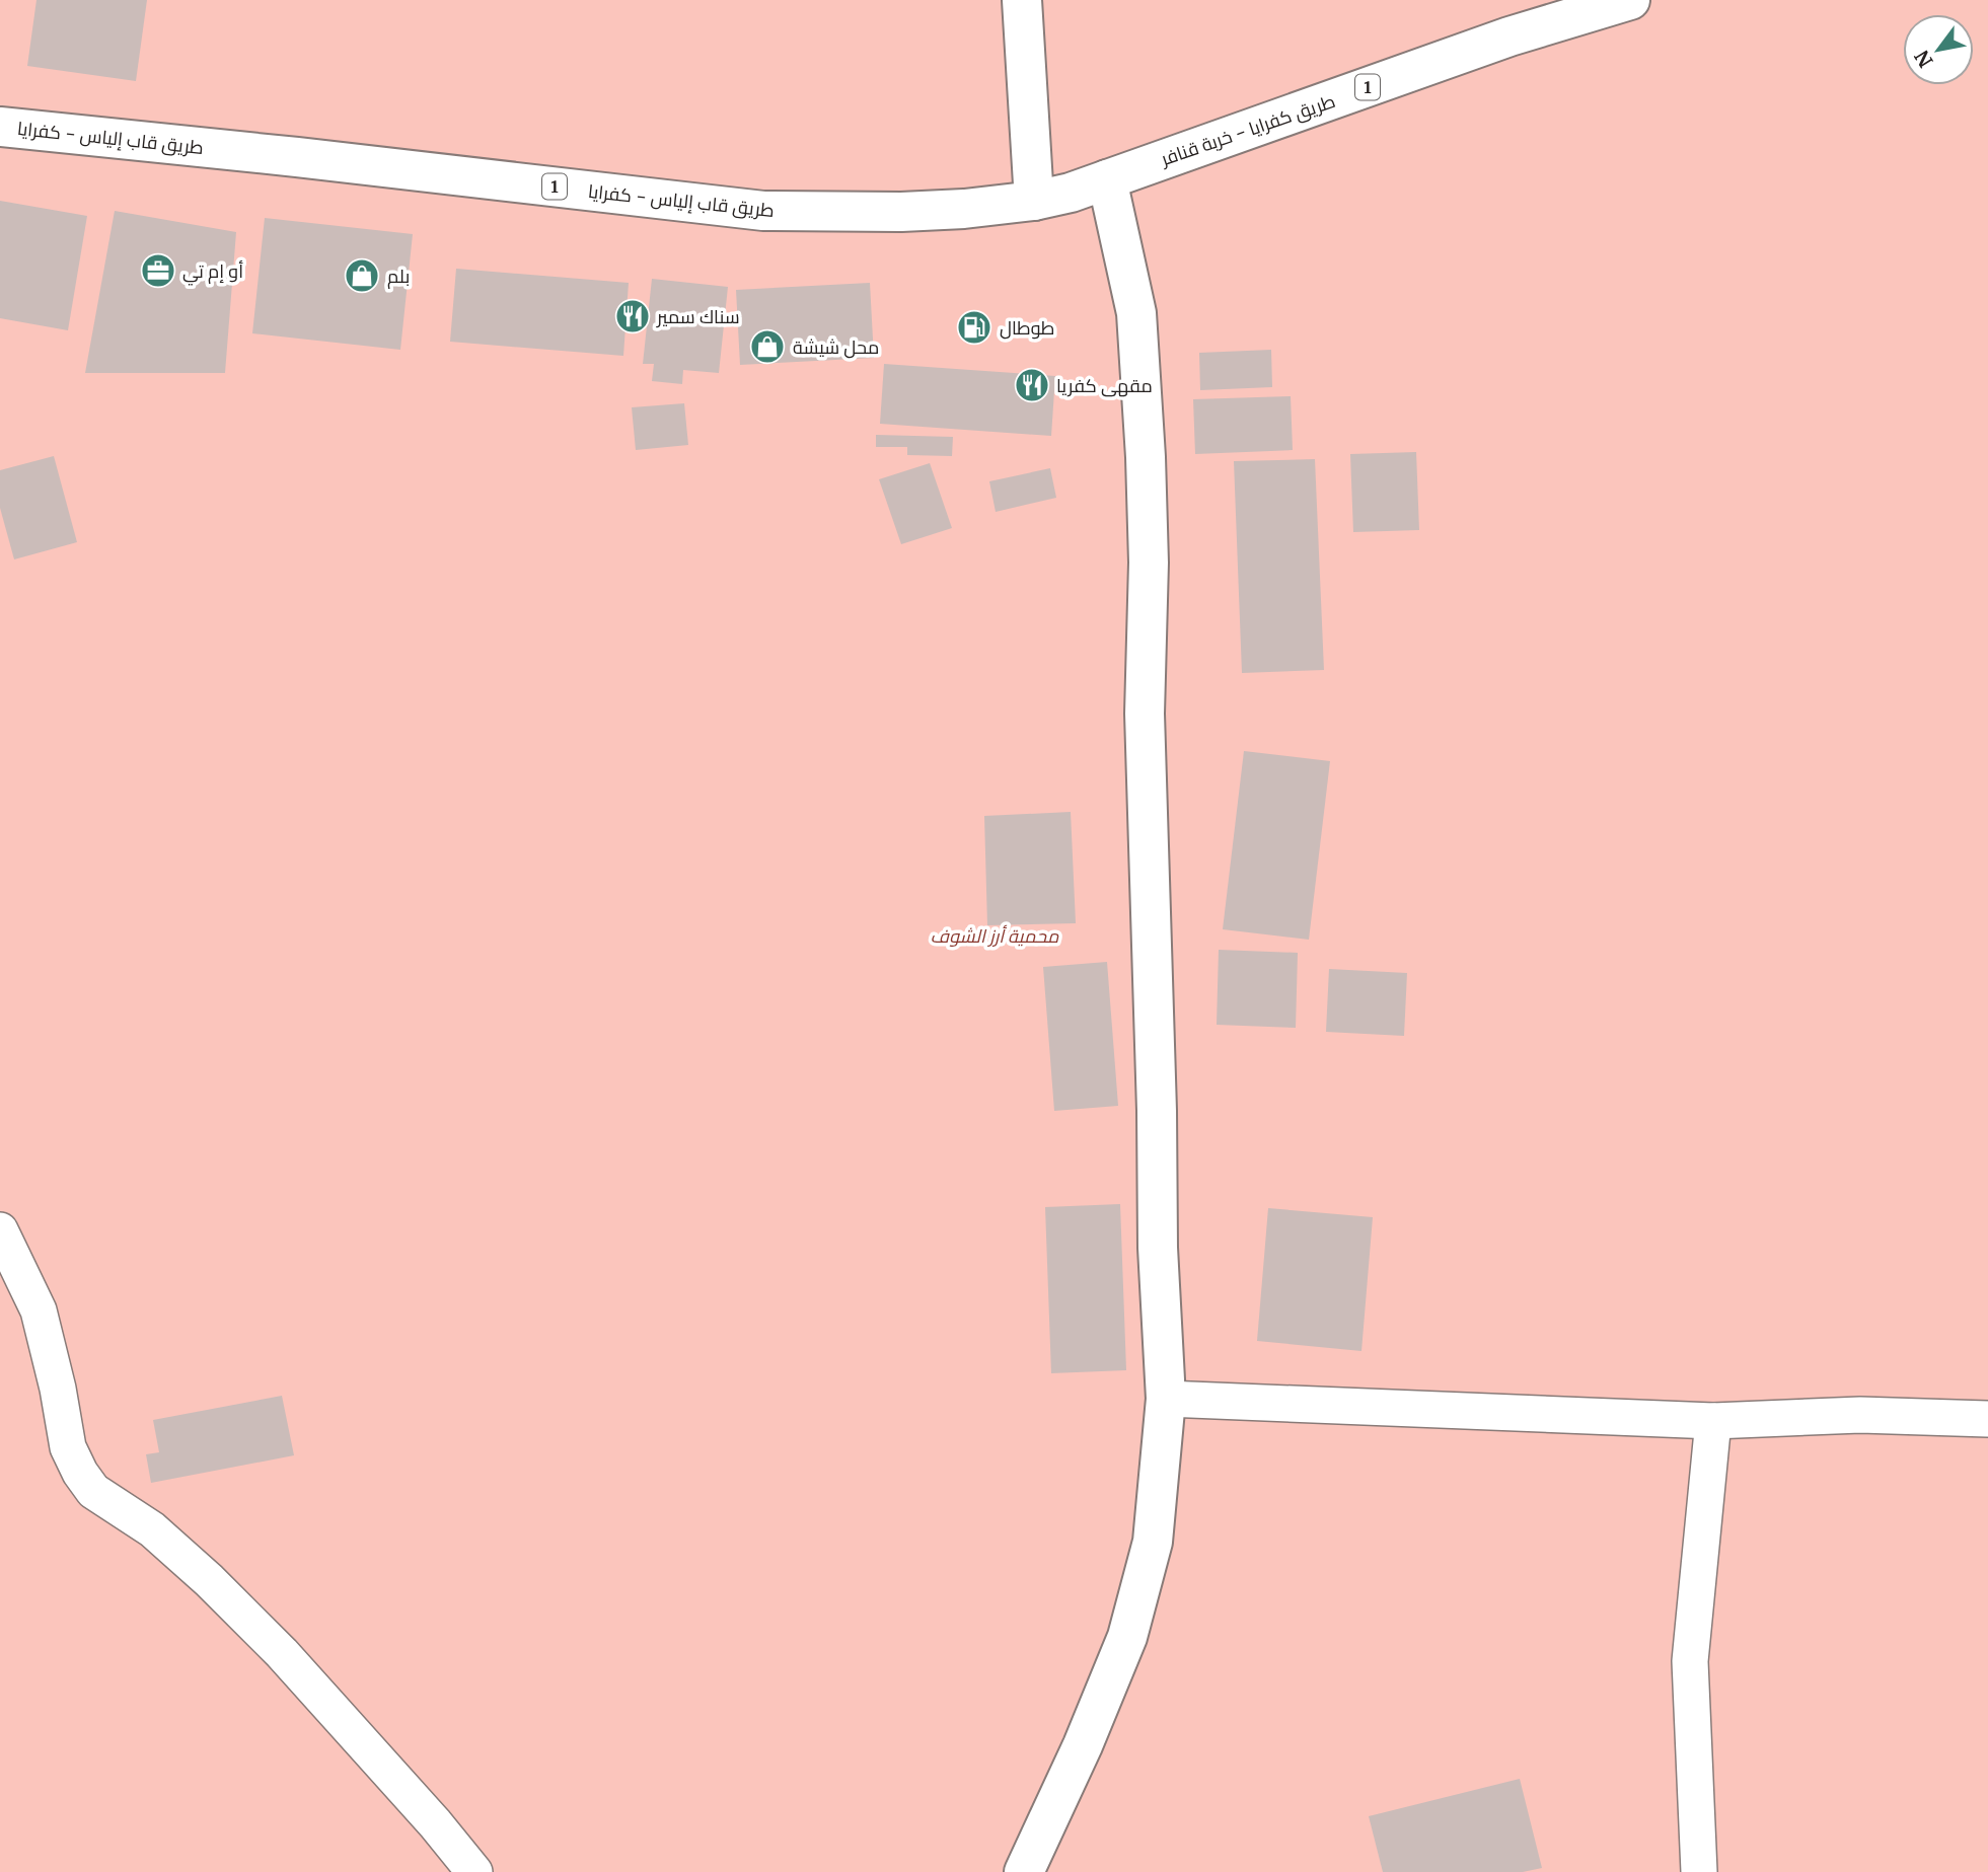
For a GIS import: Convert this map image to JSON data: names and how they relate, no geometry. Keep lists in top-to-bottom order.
{
  "streets": {
    "main road": ["1", "طريق كفرايا - خربة قنافر", "طريق قاب إلياس - كفرايا"]
  },
  "crossings": [
    ["طريق كفرايا - خربة قنافر", "طريق قاب إلياس - كفرايا"]
  ],
  "parks": ["محمية أرز الشوف"],
  "places": {
    "office": ["أو إم تي"],
    "shop": ["بلم", "محل شيشة"],
    "restaurant": ["سناك سمير", "مقهى كفريا"],
    "fuel station": ["طوطال"]
  },
  "north": "bottom left"
}
